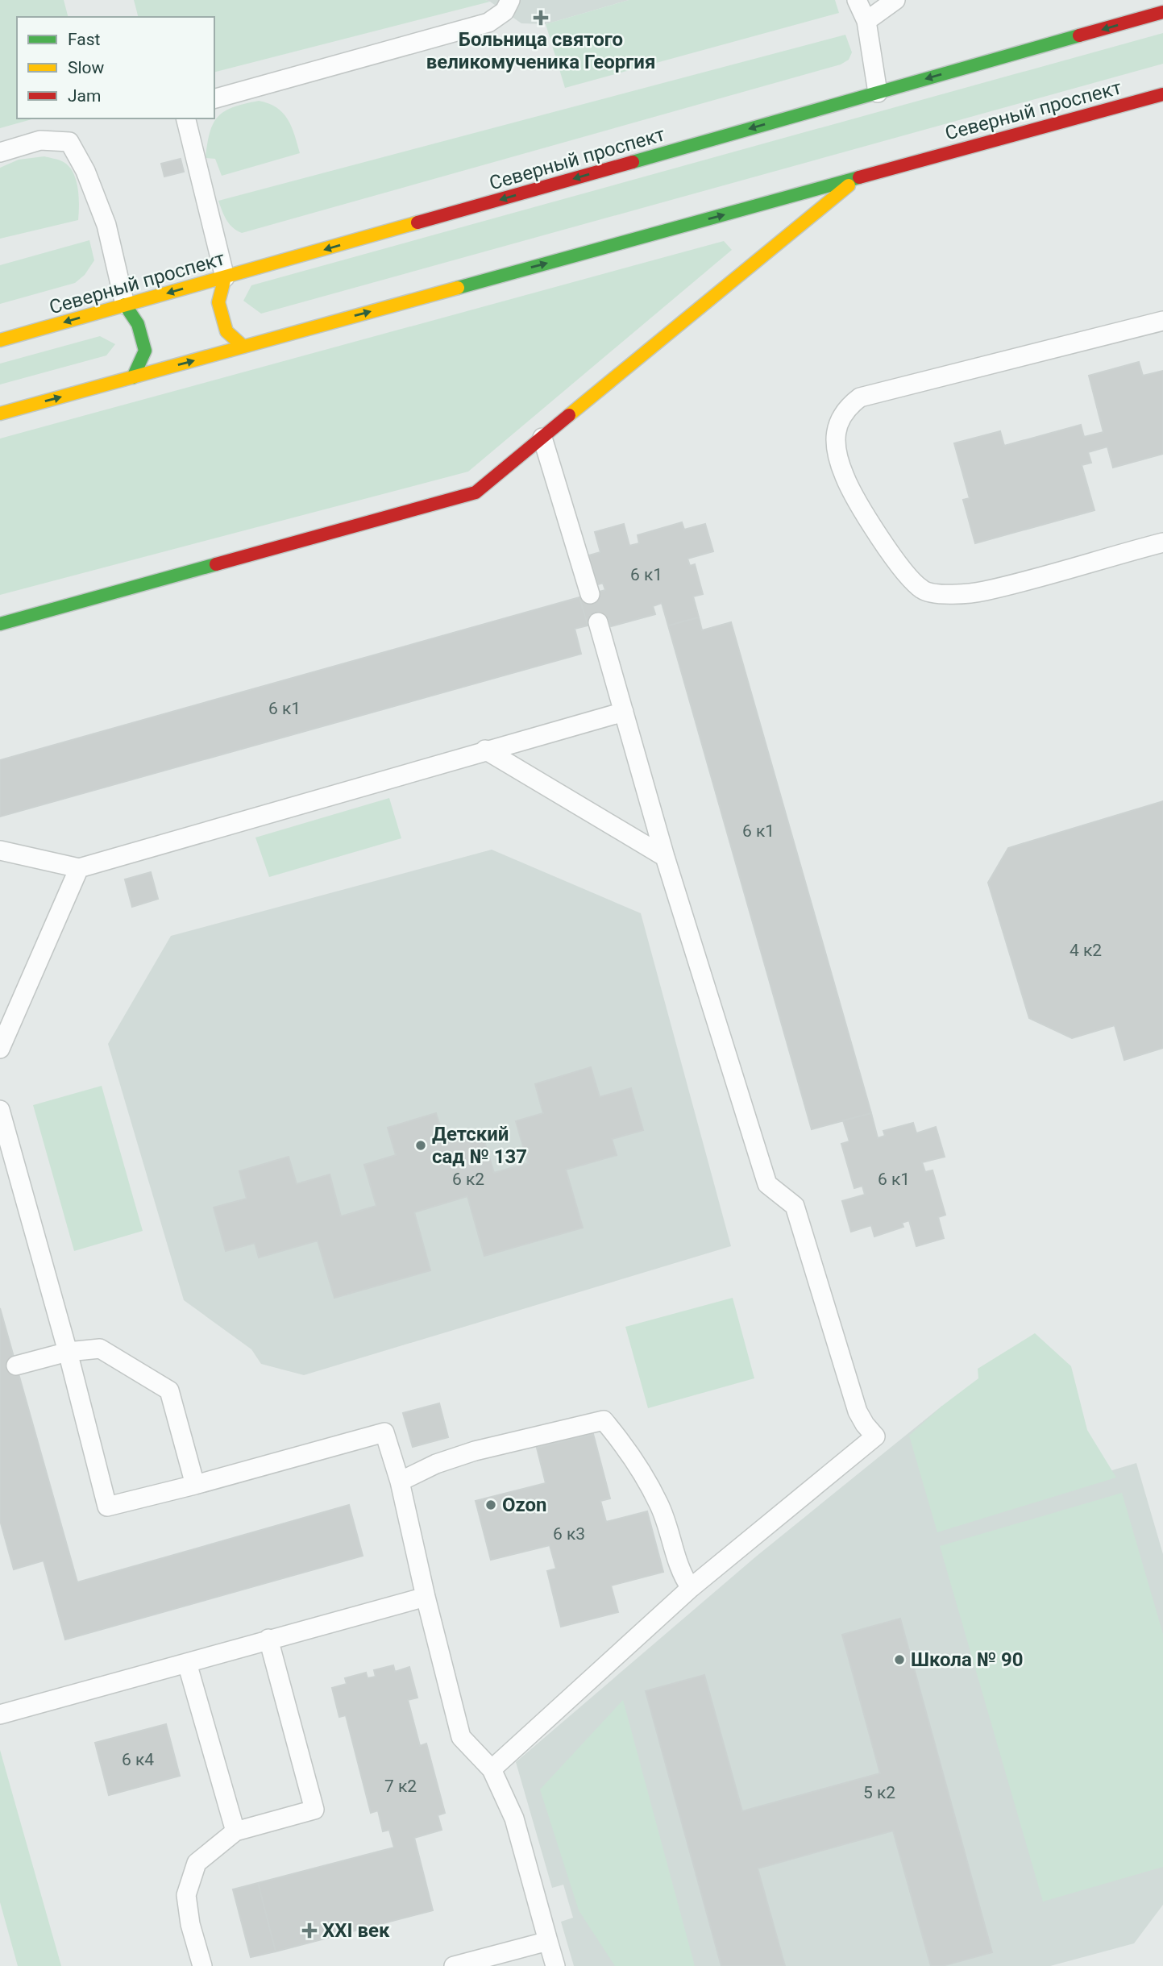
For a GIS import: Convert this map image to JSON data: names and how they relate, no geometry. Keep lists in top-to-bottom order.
{
  "streets": {
    "main road": ["Северный проспект"]
  },
  "places": {
    "health": ["Больница святого великомученика Георгия", "XXI век"],
    "other": ["Детский сад № 137", "Ozon", "Школа № 90"]
  },
  "house_numbers": [
    "6 к1",
    "6 к1",
    "6 к1",
    "4 к2",
    "6 к2",
    "6 к1",
    "6 к3",
    "6 к4",
    "7 к2",
    "5 к2"
  ],
  "legend": ["Fast", "Slow", "Jam"]
}
